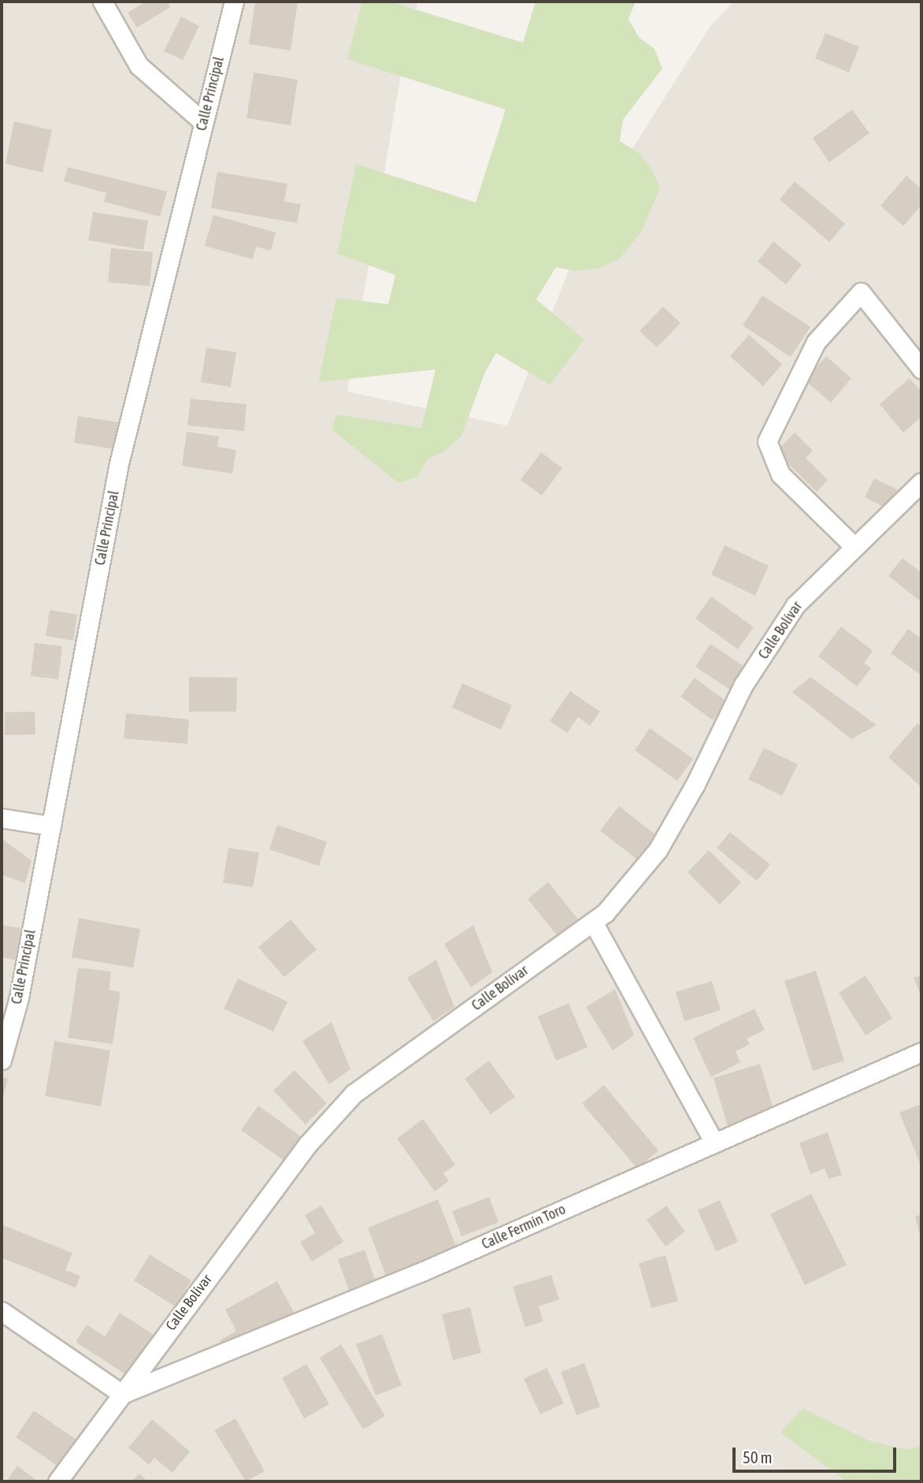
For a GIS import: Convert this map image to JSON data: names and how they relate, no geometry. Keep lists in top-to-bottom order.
{
  "streets": {
    "street": ["Calle Principal", "Calle Bolívar", "Calle Fermín Toro"]
  },
  "crossings": [
    ["Calle Bolívar", "Calle Fermín Toro"]
  ],
  "scale_bar": "50 m"
}
